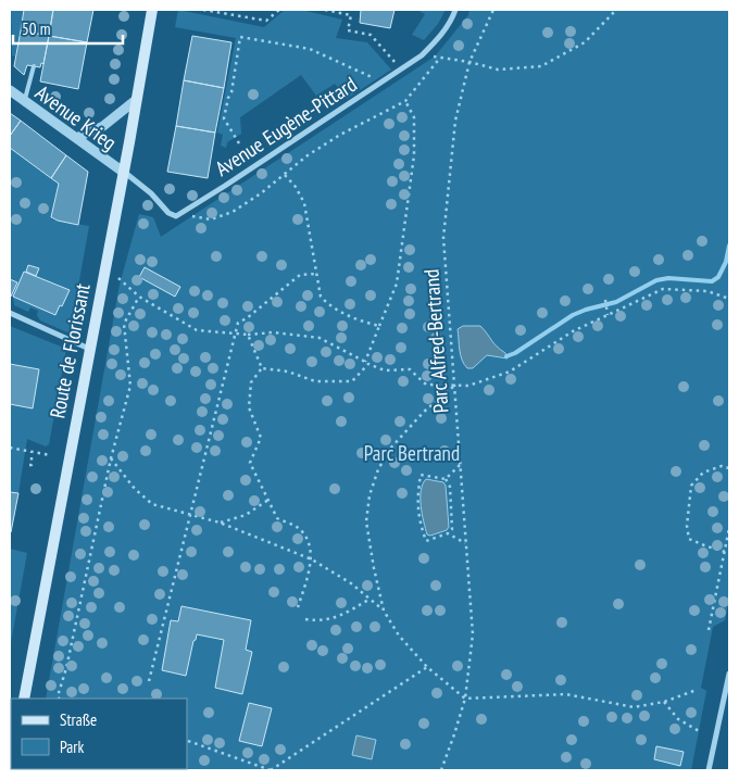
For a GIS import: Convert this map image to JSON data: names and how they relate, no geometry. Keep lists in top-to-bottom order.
{
  "streets": {
    "main road": ["Route de Florissant"],
    "street": ["Avenue Krieg", "Avenue Eugène-Pittard"],
    "path": ["Parc Alfred-Bertrand"]
  },
  "crossings": [
    ["Avenue Krieg", "Route de Florissant"]
  ],
  "parks": ["Parc Bertrand"],
  "legend": ["Straße", "Park"],
  "scale_bar": "50 m"
}
